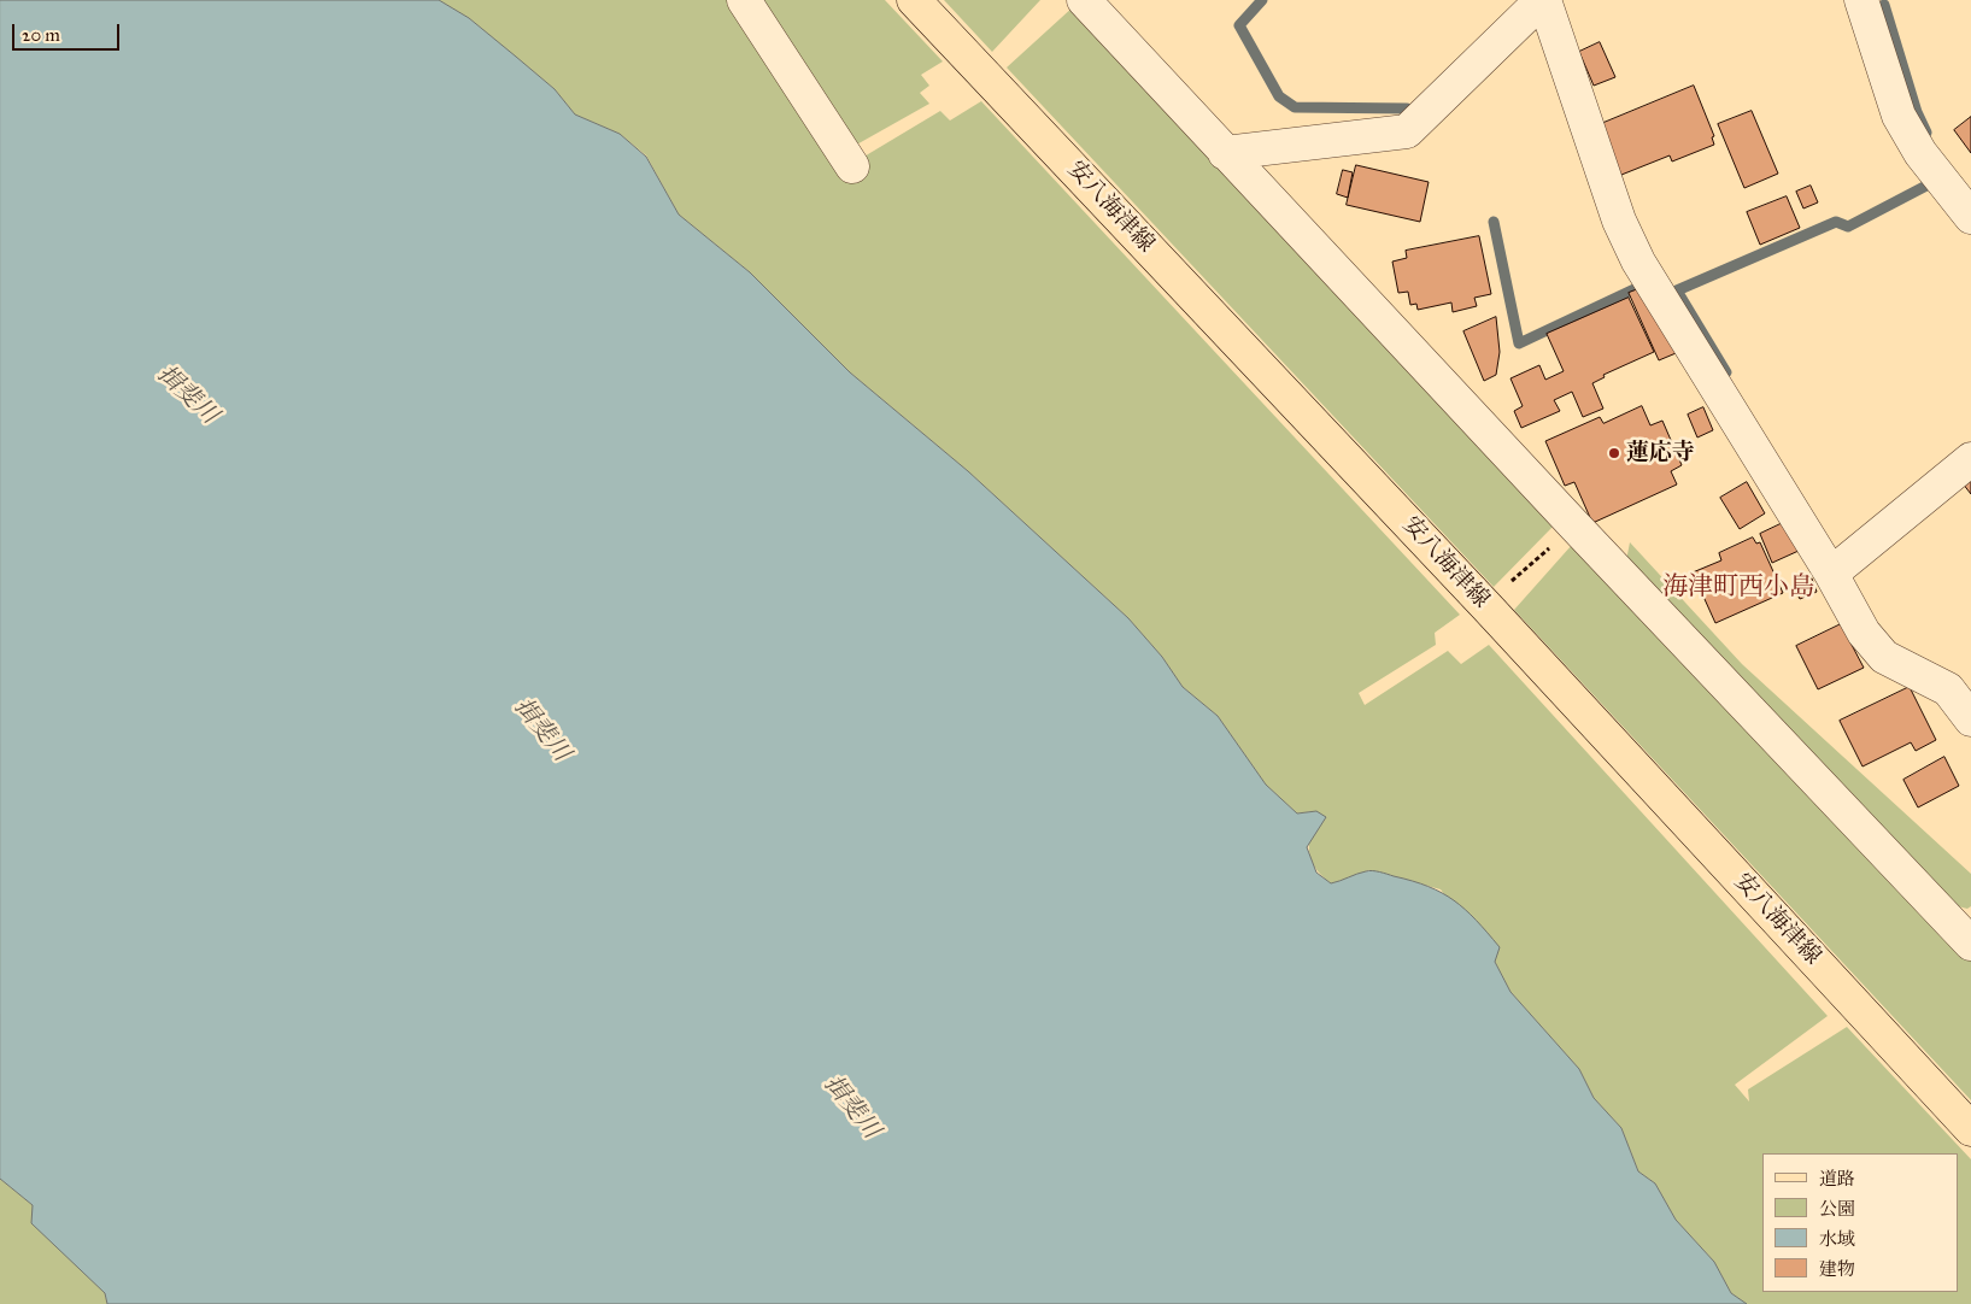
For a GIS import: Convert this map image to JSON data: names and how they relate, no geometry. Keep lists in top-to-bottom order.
{
  "streets": {
    "main road": ["安八海津線"]
  },
  "districts": ["海津町西小島"],
  "water": ["揖斐川"],
  "places": ["蓮応寺"],
  "legend": [
    "道路",
    "公園",
    "水域",
    "建物"
  ],
  "scale_bar": "20 m"
}
